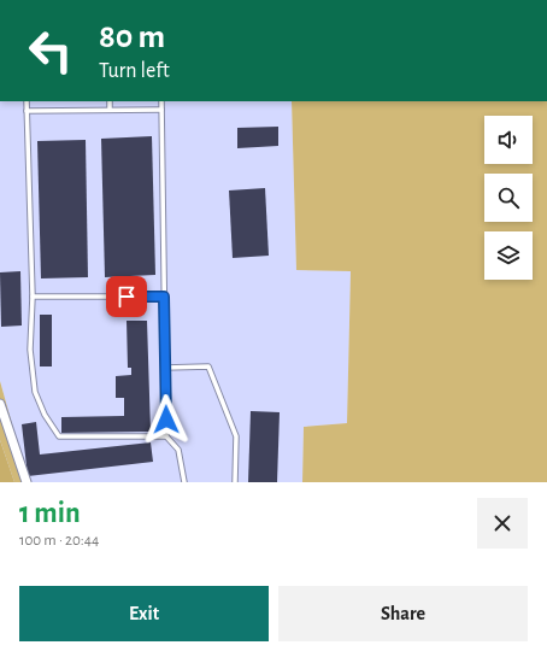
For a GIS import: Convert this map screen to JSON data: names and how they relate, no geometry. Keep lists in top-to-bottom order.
{
  "page": {
    "turn": ["80 m", "Turn left"],
    "heading": ["1 min", "100 m · 20:44"],
    "buttons": ["Exit", "Share"]
  }
}
